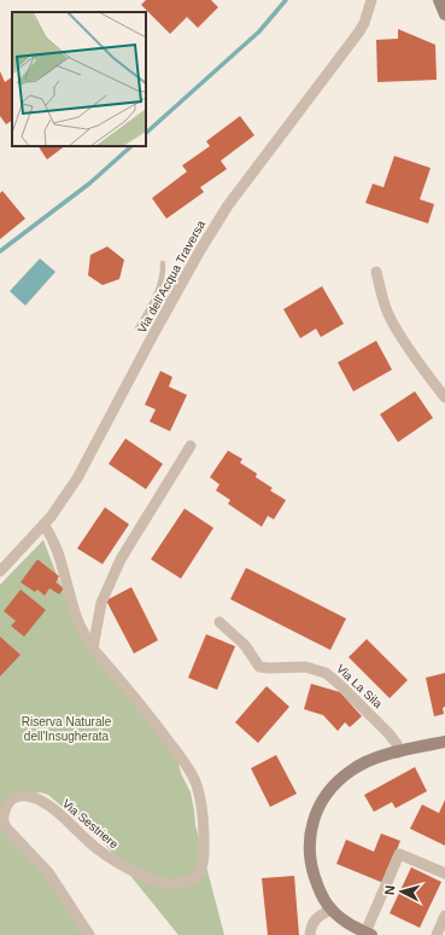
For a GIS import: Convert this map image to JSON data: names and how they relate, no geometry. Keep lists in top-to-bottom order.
{
  "streets": {
    "street": ["Via dell'Acqua Traversa", "Via La Sila", "Via Sestriere"]
  },
  "crossings": [
    ["Via dell'Acqua Traversa", "Via Sestriere"]
  ],
  "parks": ["Riserva Naturale dell'Insugherata"],
  "north": "left"
}
